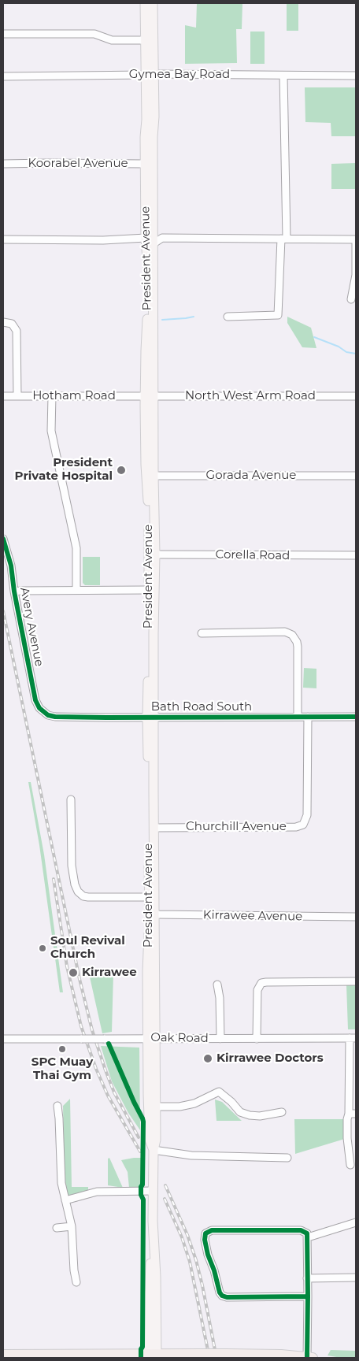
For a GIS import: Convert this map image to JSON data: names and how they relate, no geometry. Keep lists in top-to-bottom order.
{
  "streets": {
    "main road": ["President Avenue"],
    "street": [
      "Gymea Bay Road",
      "Koorabel Avenue",
      "Hotham Road",
      "North West Arm Road",
      "Gorada Avenue",
      "Corella Road",
      "Avery Avenue",
      "Bath Road South",
      "Churchill Avenue",
      "Kirrawee Avenue",
      "Oak Road"
    ]
  },
  "crossings": [
    ["Gymea Bay Road", "President Avenue"],
    ["Koorabel Avenue", "President Avenue"],
    ["President Avenue", "Hotham Road"],
    ["President Avenue", "North West Arm Road"],
    ["President Avenue", "Gorada Avenue"],
    ["President Avenue", "Corella Road"],
    ["President Avenue", "Bath Road South"],
    ["President Avenue", "Churchill Avenue"],
    ["President Avenue", "Kirrawee Avenue"],
    ["President Avenue", "Oak Road"],
    ["Hotham Road", "North West Arm Road"],
    ["Avery Avenue", "Bath Road South"],
    ["Bath Road South", "Churchill Avenue"]
  ],
  "places": [
    "President Private Hospital",
    "Soul Revival Church",
    "Kirrawee",
    "SPC Muay Thai Gym",
    "Kirrawee Doctors"
  ]
}
